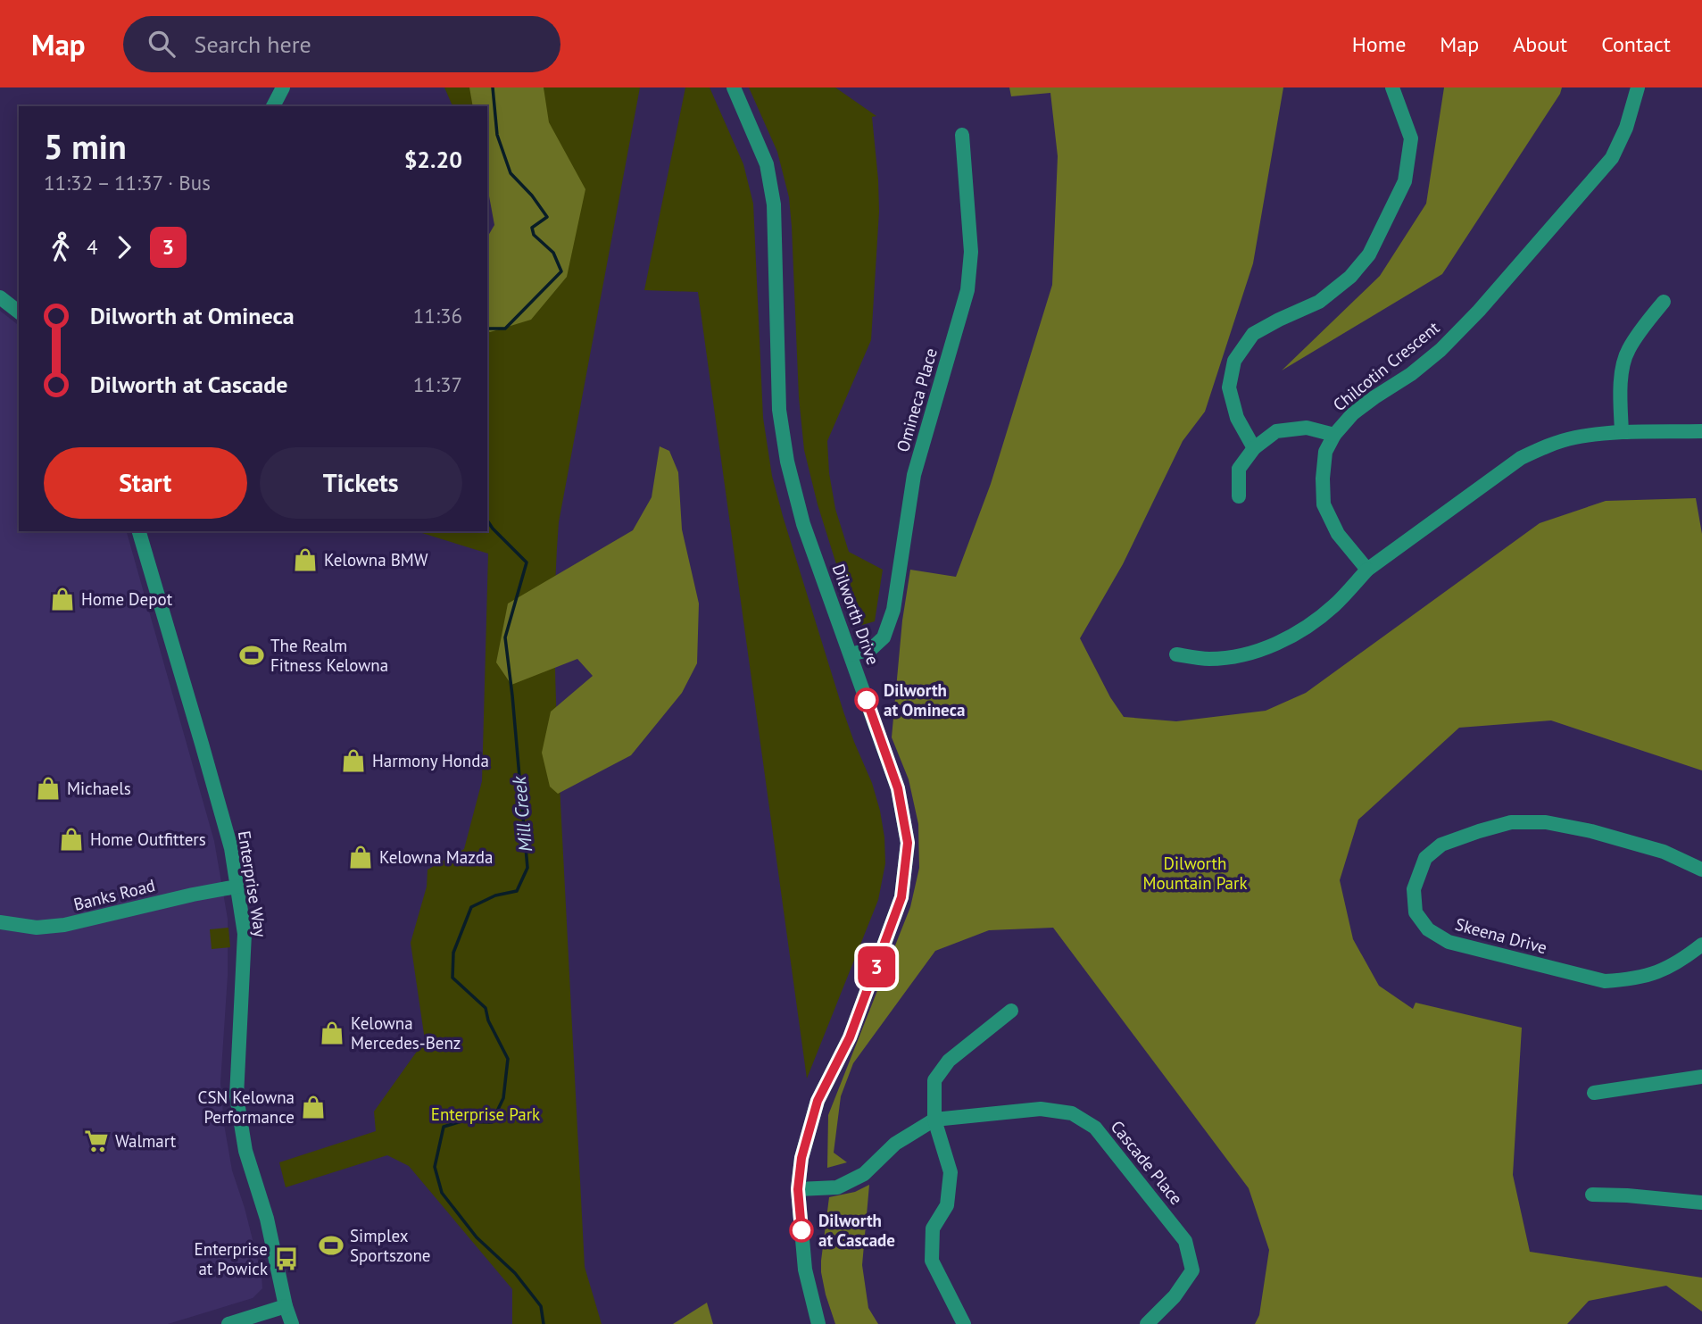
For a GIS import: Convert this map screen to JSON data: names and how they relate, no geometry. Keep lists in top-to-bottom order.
{
  "streets": {
    "street": [
      "Chilcotin Crescent",
      "Omineca Place",
      "Dilworth Drive",
      "Enterprise Way",
      "Banks Road",
      "Skeena Drive",
      "Cascade Place"
    ]
  },
  "crossings": [
    ["Omineca Place", "Dilworth Drive"],
    ["Dilworth Drive", "Cascade Place"],
    ["Enterprise Way", "Banks Road"]
  ],
  "water": ["Mill Creek"],
  "parks": ["Dilworth Mountain Park", "Enterprise Park"],
  "places": {
    "shop": [
      "Kelowna BMW",
      "Home Depot",
      "Harmony Honda",
      "Michaels",
      "Home Outfitters",
      "Kelowna Mazda",
      "Kelowna Mercedes-Benz",
      "CSN Kelowna Performance"
    ],
    "sports": ["The Realm Fitness Kelowna", "Simplex Sportszone"],
    "other": ["Dilworth at Omineca", "Dilworth at Cascade"],
    "supermarket": ["Walmart"],
    "bus stop": ["Enterprise at Powick"]
  },
  "lines": ["bus line 3"],
  "page": {
    "header": "Map",
    "search": "Search here",
    "nav": [
      "Home",
      "Map",
      "About",
      "Contact"
    ],
    "on_map": "3",
    "heading": ["5 min", "11:32 – 11:37 · Bus", "$2.20"],
    "legs": ["4", "3"],
    "list": [
      {
        "name": "Dilworth at Omineca",
        "value": "11:36"
      },
      {
        "name": "Dilworth at Cascade",
        "value": "11:37"
      }
    ],
    "buttons": ["Start", "Tickets"]
  }
}
